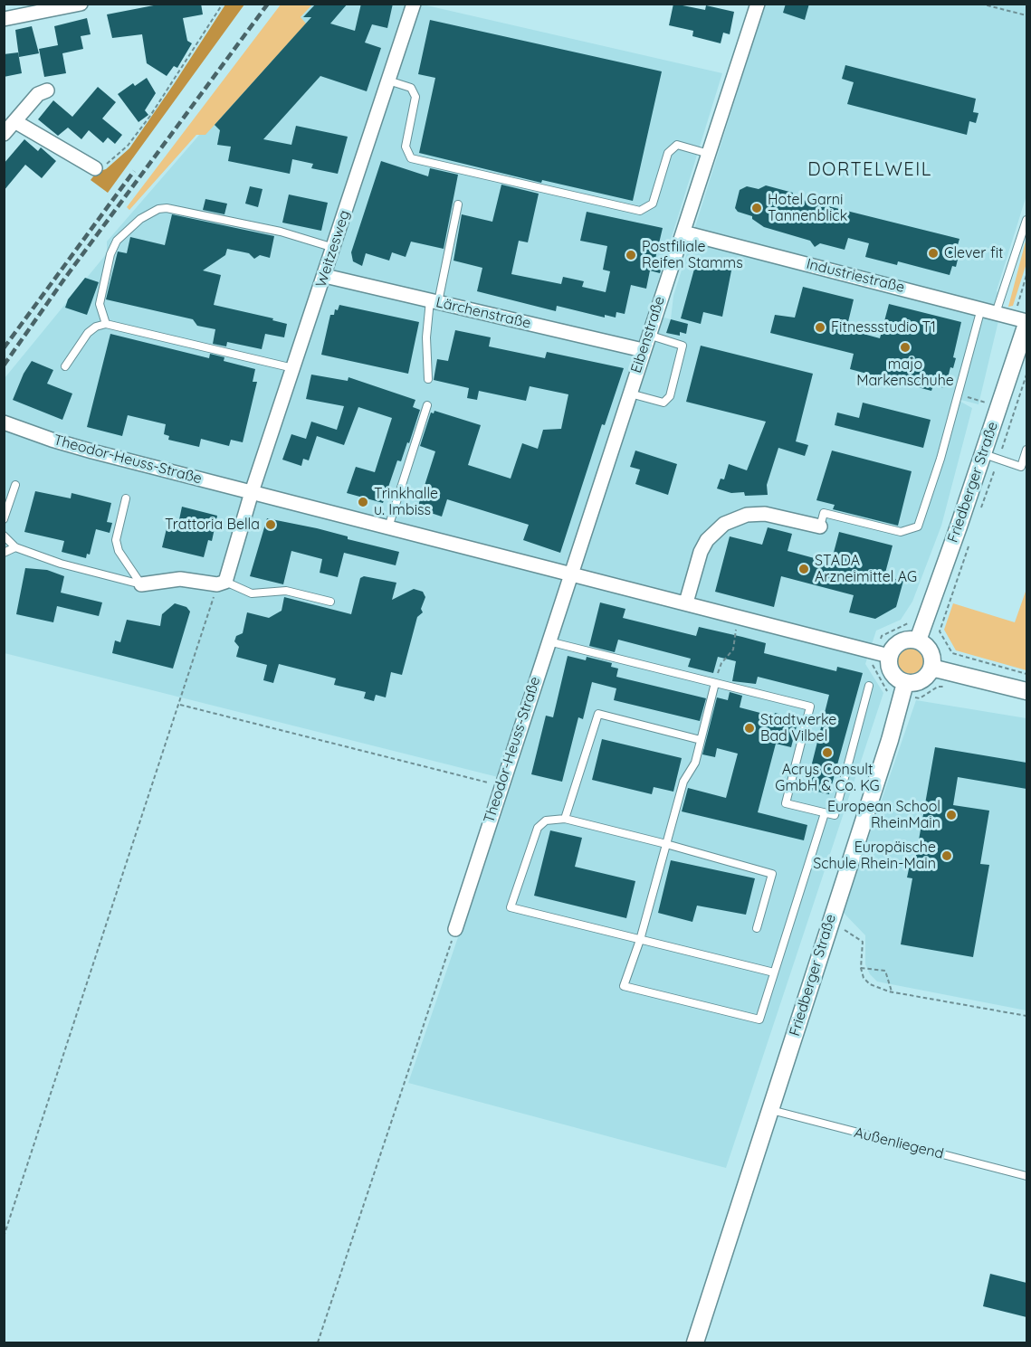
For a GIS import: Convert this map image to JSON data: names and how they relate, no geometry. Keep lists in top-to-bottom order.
{
  "streets": {
    "street": [
      "Weitzesweg",
      "Industriestraße",
      "Lärchenstraße",
      "Eibenstraße",
      "Theodor-Heuss-Straße",
      "Friedberger Straße"
    ],
    "lane": ["Außenliegend"]
  },
  "crossings": [
    ["Weitzesweg", "Lärchenstraße"],
    ["Weitzesweg", "Theodor-Heuss-Straße"],
    ["Industriestraße", "Eibenstraße"],
    ["Industriestraße", "Friedberger Straße"],
    ["Lärchenstraße", "Eibenstraße"],
    ["Eibenstraße", "Theodor-Heuss-Straße"],
    ["Theodor-Heuss-Straße", "Friedberger Straße"],
    ["Friedberger Straße", "Außenliegend"]
  ],
  "districts": ["DORTELWEIL"],
  "places": [
    "Hotel Garni Tannenblick",
    "Clever fit",
    "Postfiliale Reifen Stamms",
    "Fitnessstudio T1",
    "majo Markenschuhe",
    "Trinkhalle u. Imbiss",
    "Trattoria Bella",
    "STADA Arzneimittel AG",
    "Stadtwerke Bad Vilbel",
    "Acrys Consult GmbH & Co. KG",
    "European School RheinMain",
    "Europäische Schule Rhein-Main"
  ]
}
